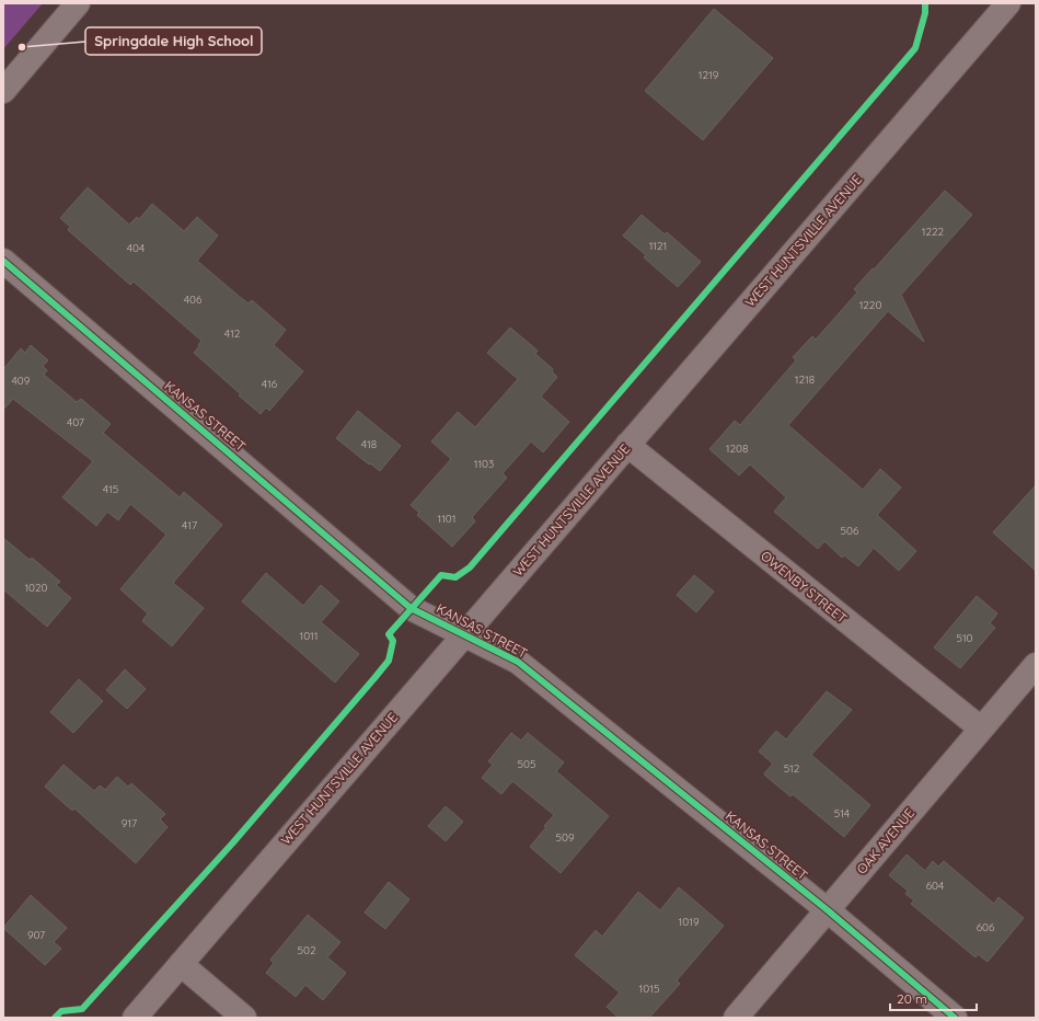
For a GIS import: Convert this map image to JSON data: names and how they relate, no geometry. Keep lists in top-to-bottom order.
{
  "streets": {
    "street": [
      "WEST HUNTSVILLE AVENUE",
      "KANSAS STREET",
      "OWENBY STREET",
      "OAK AVENUE"
    ]
  },
  "crossings": [
    ["WEST HUNTSVILLE AVENUE", "KANSAS STREET"],
    ["WEST HUNTSVILLE AVENUE", "OWENBY STREET"],
    ["KANSAS STREET", "OAK AVENUE"],
    ["OWENBY STREET", "OAK AVENUE"]
  ],
  "places": ["Springdale High School"],
  "house_numbers": [
    "1219",
    "1222",
    "1121",
    "404",
    "406",
    "1220",
    "412",
    "1218",
    "409",
    "416",
    "407",
    "418",
    "1208",
    "1103",
    "415",
    "1101",
    "417",
    "506",
    "1020",
    "1011",
    "510",
    "505",
    "512",
    "514",
    "917",
    "509",
    "604",
    "1019",
    "606",
    "907",
    "502",
    "1015"
  ],
  "scale_bar": "20 m"
}
